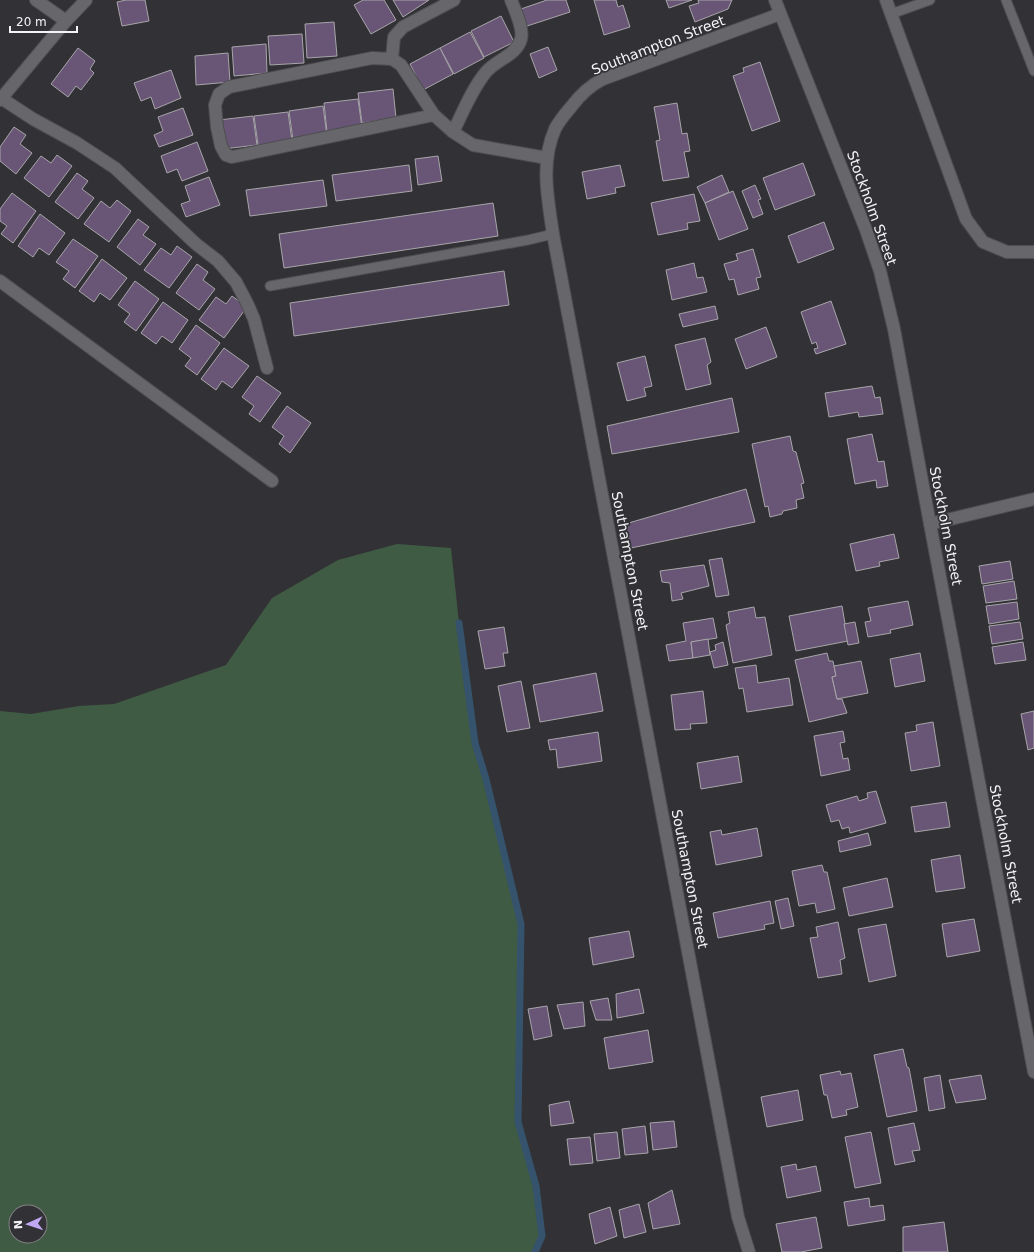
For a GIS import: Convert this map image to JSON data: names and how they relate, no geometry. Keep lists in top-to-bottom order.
{
  "streets": {
    "street": ["Southampton Street", "Stockholm Street"]
  },
  "crossings": [
    ["Southampton Street", "Stockholm Street"]
  ],
  "scale_bar": "20 m",
  "north": "left"
}
